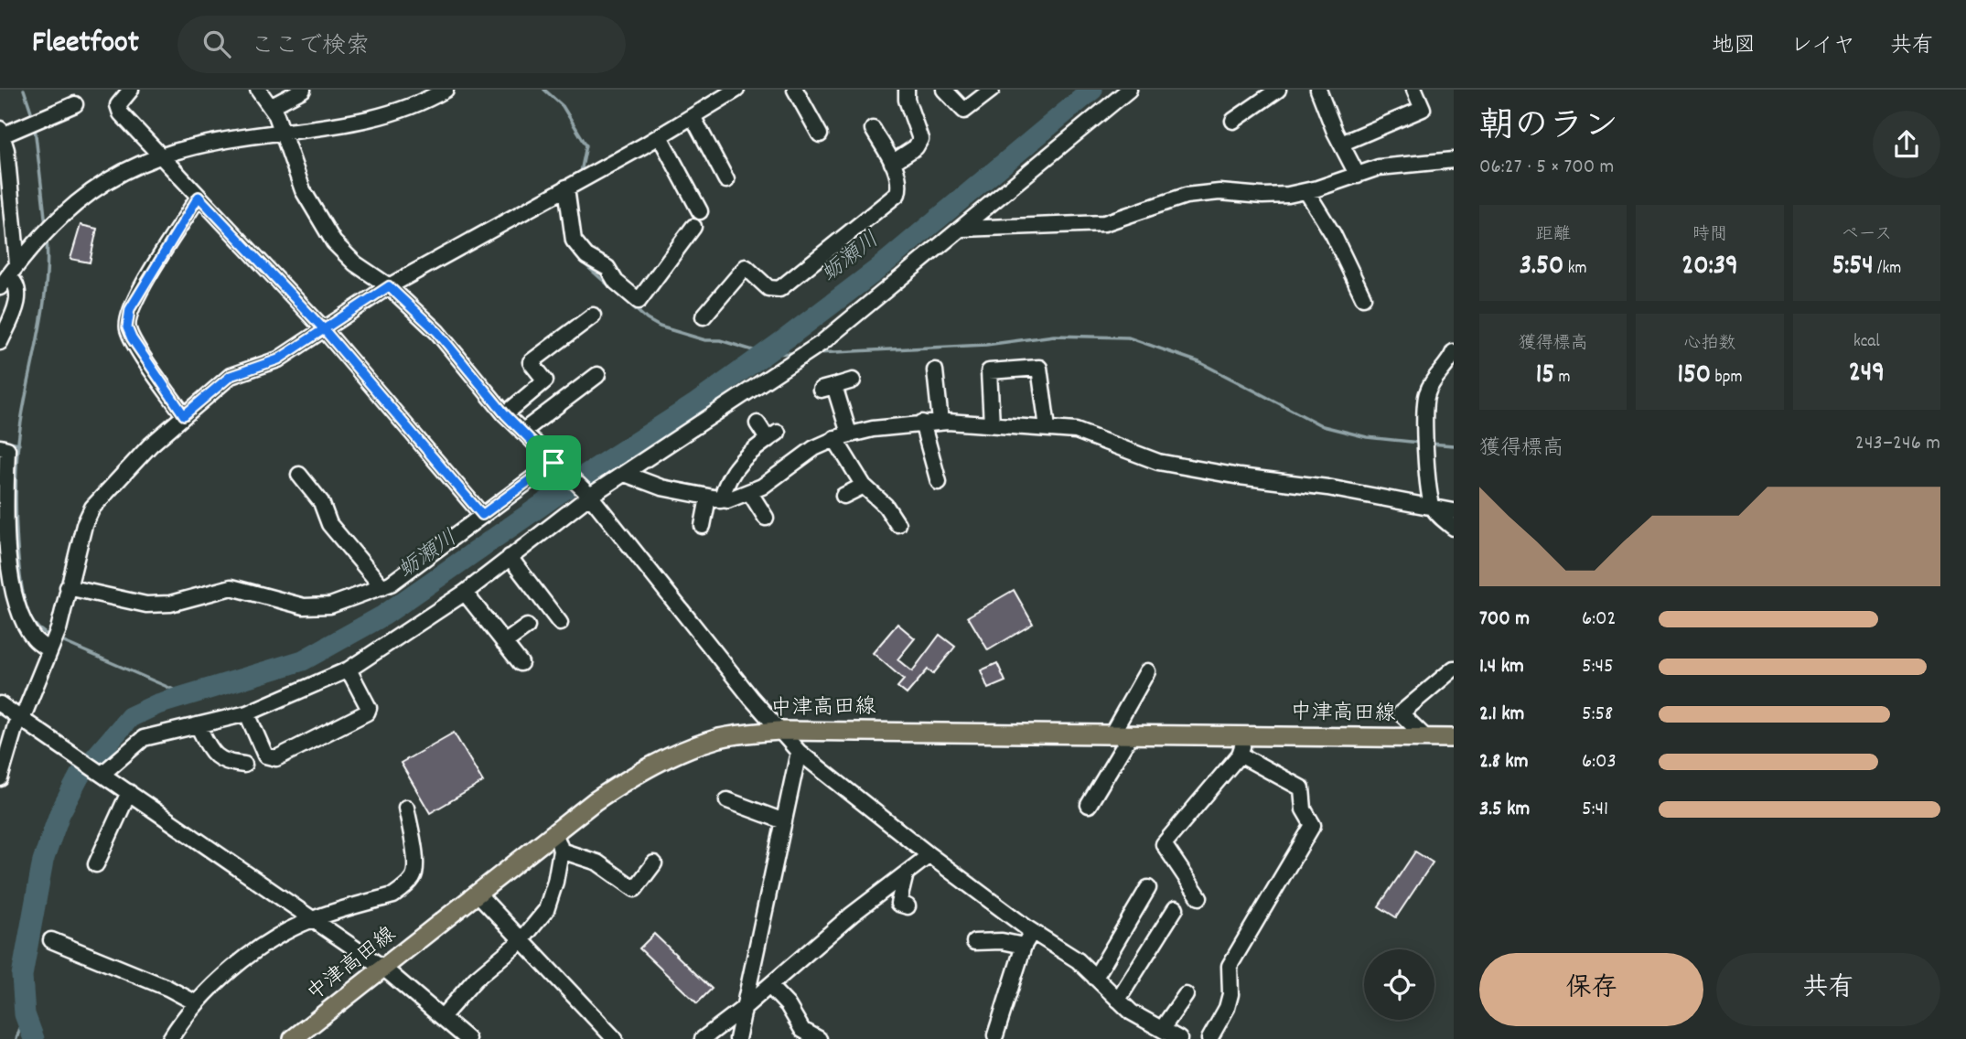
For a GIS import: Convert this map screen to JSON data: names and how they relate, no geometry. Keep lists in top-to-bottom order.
{
  "streets": {
    "main road": ["中津高田線"]
  },
  "water": ["蛎瀬川"],
  "page": {
    "header": "Fleetfoot",
    "search": "ここで検索",
    "nav": ["地図", "レイヤ", "共有"],
    "heading": ["朝のラン", "06:27 · 5 × 700 m"],
    "stats": [
      ["距離", "3.50 km"],
      ["時間", "20:39"],
      ["ペース", "5:54 /km"],
      ["獲得標高", "15 m"],
      ["心拍数", "150 bpm"],
      ["kcal", "249"]
    ],
    "chart": ["獲得標高", "243–246 m"],
    "list": [
      {
        "name": "700 m",
        "note": "6:02"
      },
      {
        "name": "1.4 km",
        "note": "5:45"
      },
      {
        "name": "2.1 km",
        "note": "5:58"
      },
      {
        "name": "2.8 km",
        "note": "6:03"
      },
      {
        "name": "3.5 km",
        "note": "5:41"
      }
    ],
    "buttons": ["保存", "共有"]
  }
}
